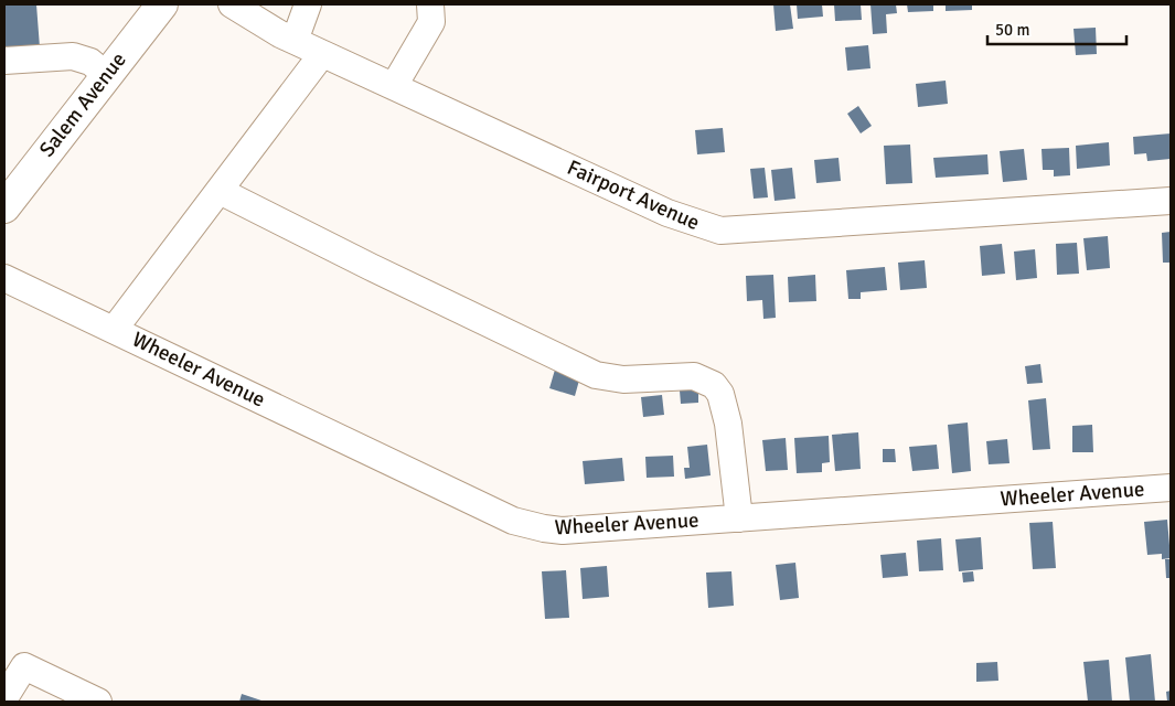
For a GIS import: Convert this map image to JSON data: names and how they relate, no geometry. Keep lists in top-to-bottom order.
{
  "streets": {
    "main road": ["Salem Avenue"],
    "street": ["Fairport Avenue", "Wheeler Avenue"]
  },
  "scale_bar": "50 m"
}
